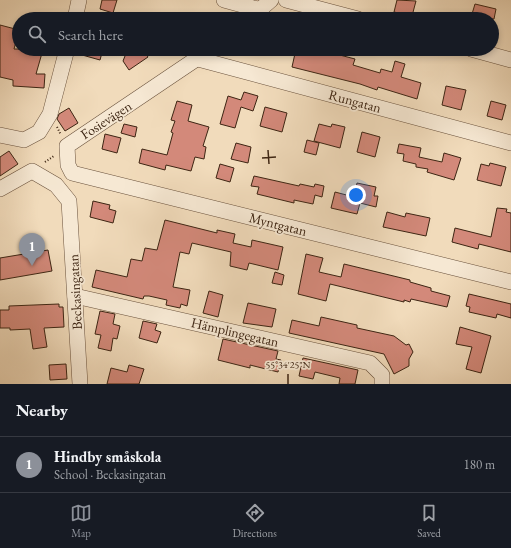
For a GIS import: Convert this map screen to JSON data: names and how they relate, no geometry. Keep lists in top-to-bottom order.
{
  "streets": {
    "street": [
      "Rungatan",
      "Fosievägen",
      "Myntgatan",
      "Beckasingatan",
      "Hämplingegatan"
    ]
  },
  "crossings": [
    ["Rungatan", "Fosievägen"],
    ["Fosievägen", "Myntgatan"],
    ["Fosievägen", "Beckasingatan"],
    ["Beckasingatan", "Hämplingegatan"]
  ],
  "page": {
    "search": "Search here",
    "pins": "1",
    "heading": "Nearby",
    "list": [
      {
        "mark": "1",
        "name": "Hindby småskola",
        "note": "School · Beckasingatan",
        "value": "180 m"
      }
    ],
    "nav": ["Map", "Directions", "Saved"]
  },
  "coordinates": ["55°34'25\"N"]
}
